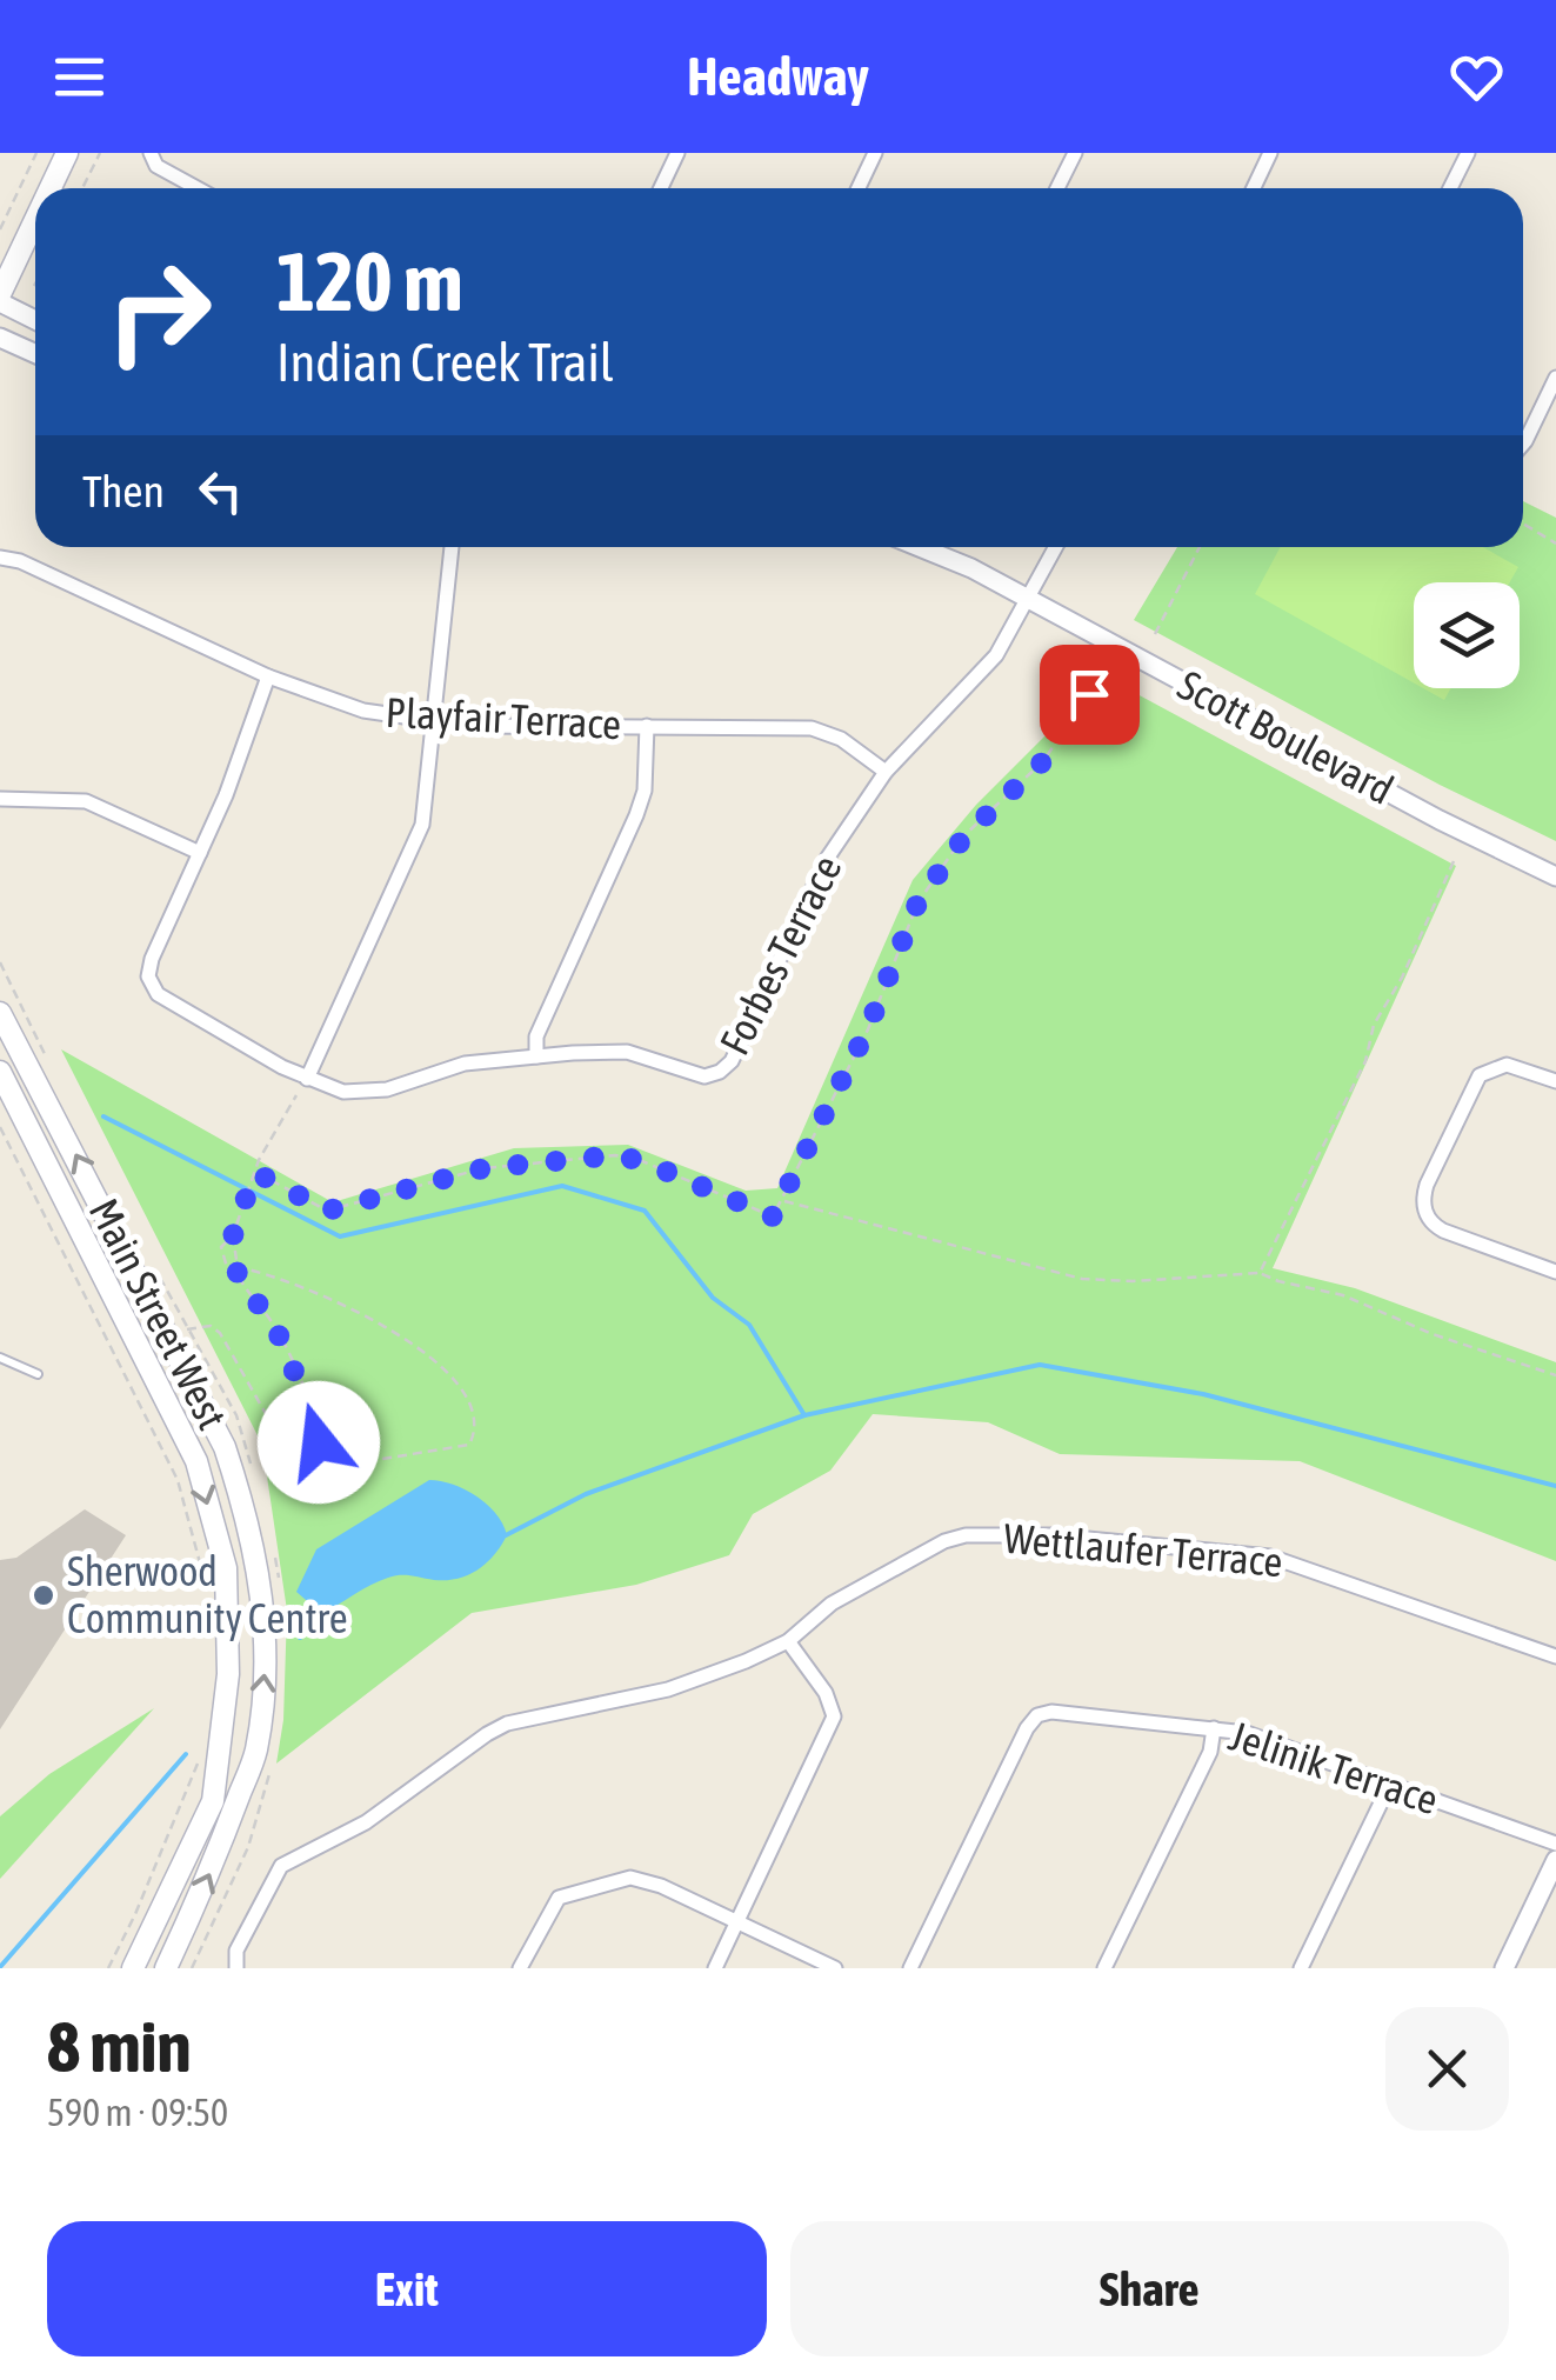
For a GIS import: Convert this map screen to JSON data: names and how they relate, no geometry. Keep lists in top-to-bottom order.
{
  "streets": {
    "main road": ["Main Street West"],
    "street": [
      "Playfair Terrace",
      "Scott Boulevard",
      "Forbes Terrace",
      "Wettlaufer Terrace",
      "Jelinik Terrace"
    ]
  },
  "crossings": [
    ["Playfair Terrace", "Forbes Terrace"],
    ["Scott Boulevard", "Forbes Terrace"]
  ],
  "places": ["Sherwood Community Centre"],
  "page": {
    "header": "Headway",
    "turn": ["120 m", "Indian Creek Trail"],
    "then": "Then",
    "heading": ["8 min", "590 m · 09:50"],
    "buttons": ["Exit", "Share"]
  }
}
